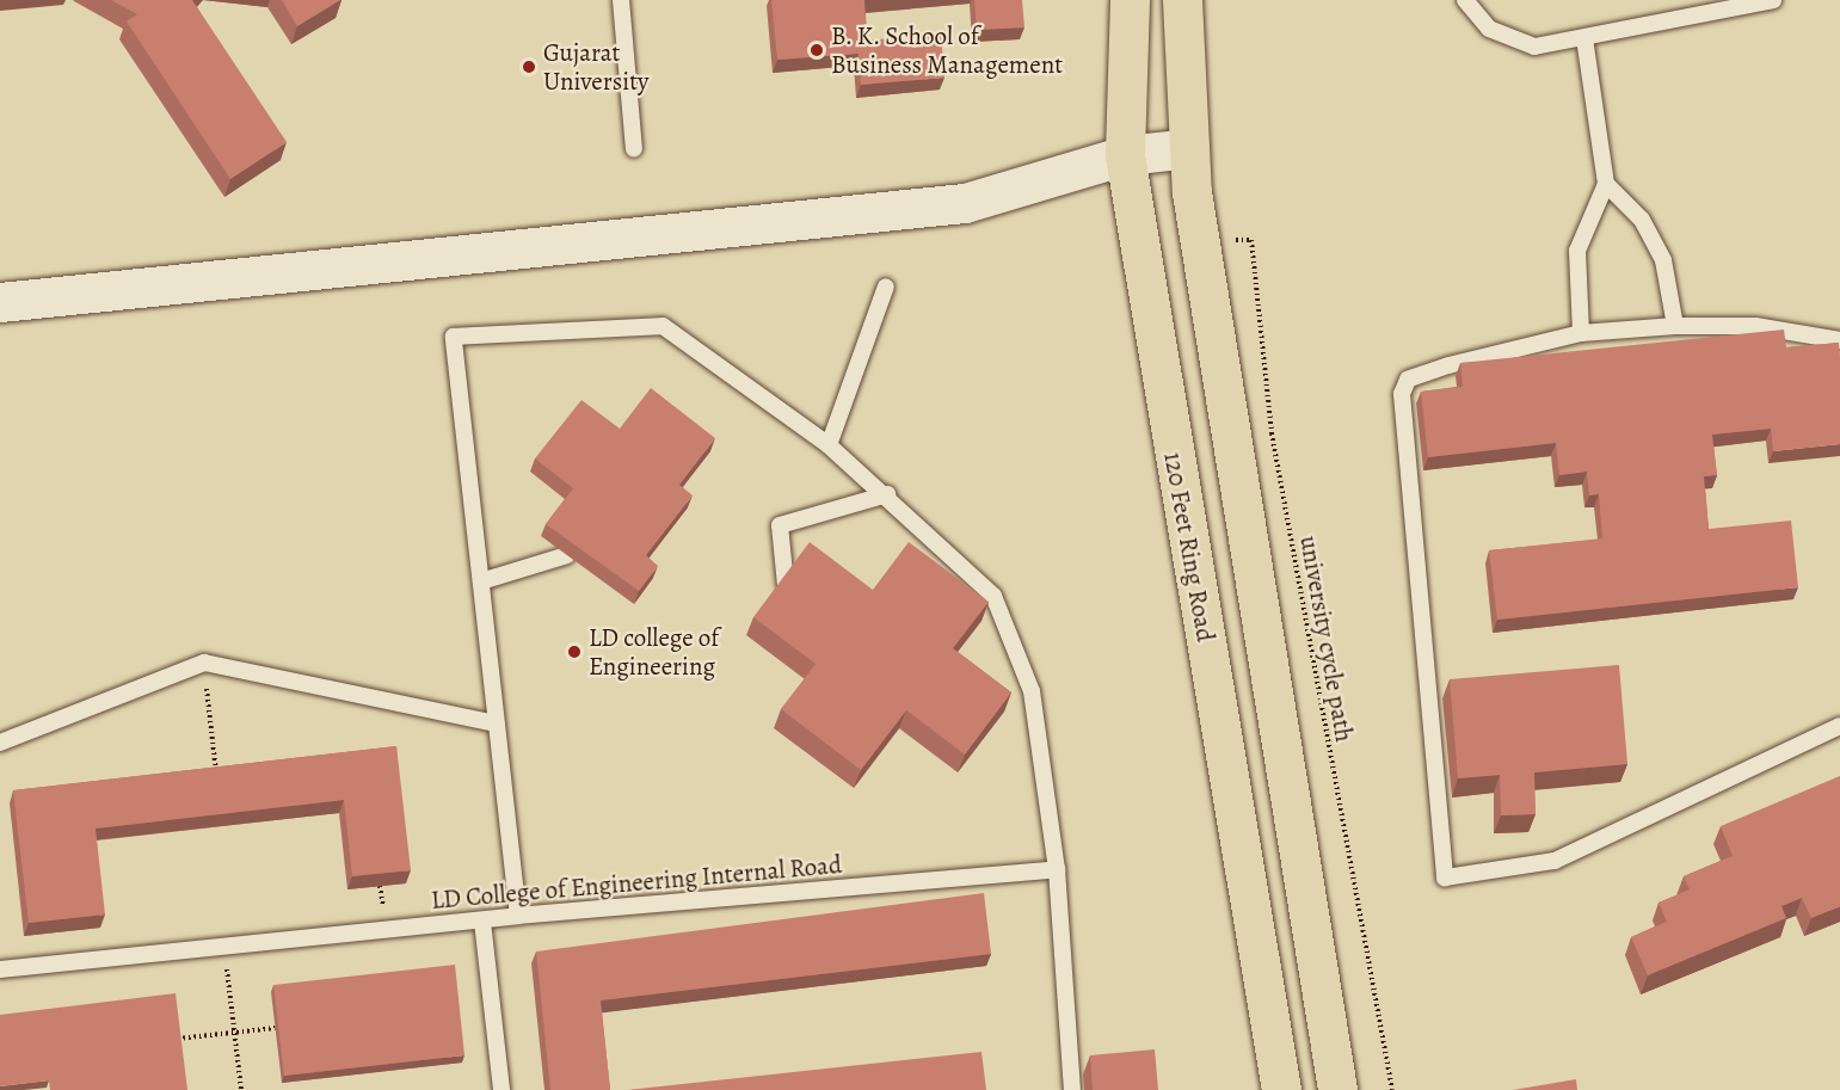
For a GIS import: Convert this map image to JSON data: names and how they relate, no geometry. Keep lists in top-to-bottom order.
{
  "streets": {
    "main road": ["120 Feet Ring Road"],
    "lane": ["LD College of Engineering Internal Road"],
    "path": ["university cycle path"]
  },
  "places": ["B. K. School of Business Management", "Gujarat University", "LD college of Engineering"]
}
